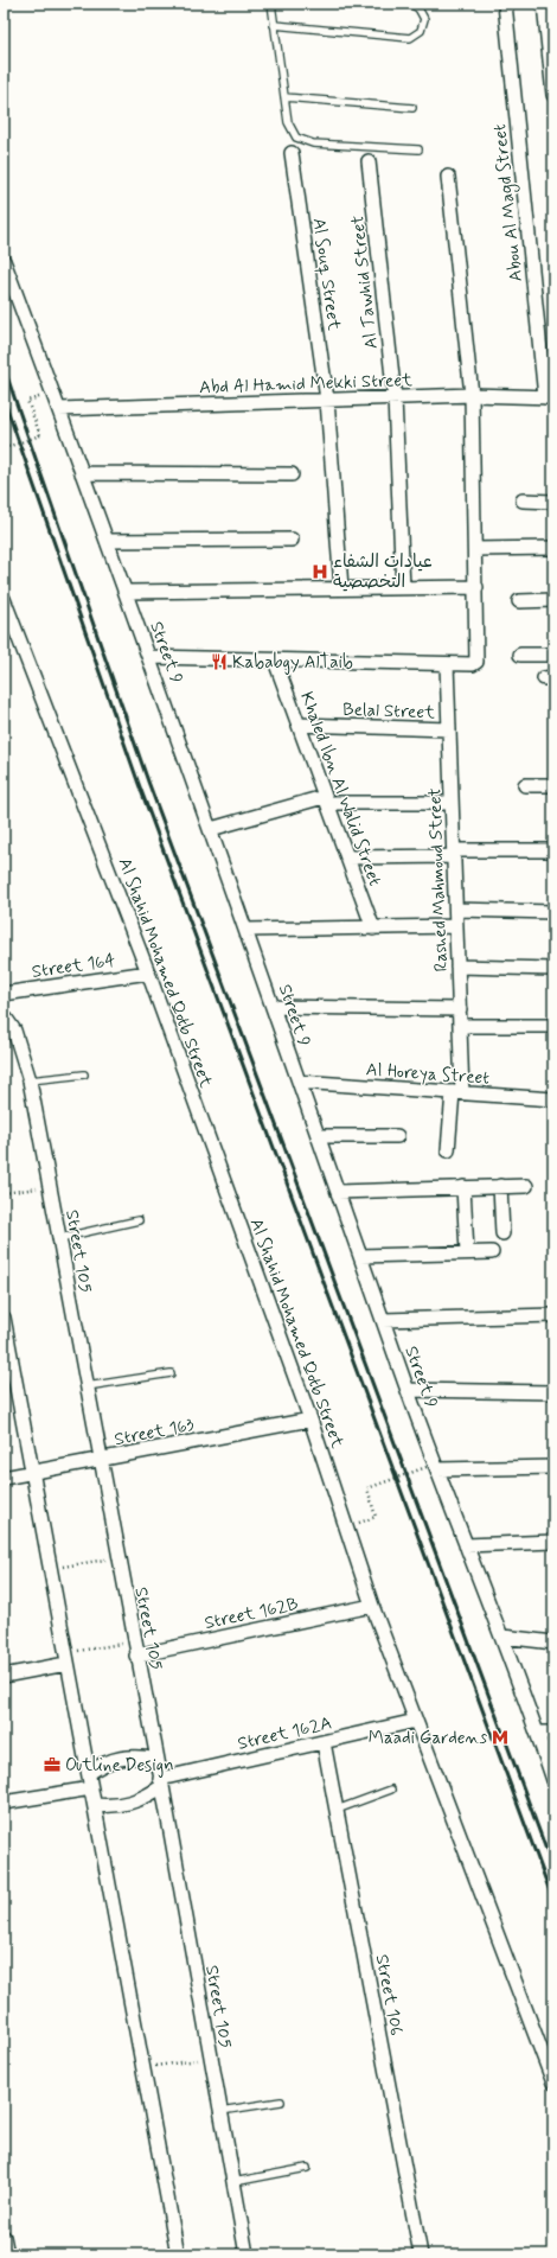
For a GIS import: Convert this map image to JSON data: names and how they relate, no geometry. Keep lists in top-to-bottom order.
{
  "streets": {
    "street": [
      "Abou Al Magd Street",
      "Al Souq Street",
      "Al Tawhid Street",
      "Abd Al Hamid Mekki Street",
      "Street 9",
      "Belal Street",
      "Khaled Ibn Al Walid Street",
      "Rashed Mahmoud Street",
      "Street 164",
      "Al Shahid Mohamed Qotb Street",
      "Al Horeya Street",
      "Street 105",
      "Street 163",
      "Street 162B",
      "Street 162A",
      "Street 106"
    ]
  },
  "crossings": [
    ["Abou Al Magd Street", "Abd Al Hamid Mekki Street"],
    ["Al Souq Street", "Abd Al Hamid Mekki Street"],
    ["Al Tawhid Street", "Abd Al Hamid Mekki Street"],
    ["Abd Al Hamid Mekki Street", "Street 9"],
    ["Street 9", "Al Horeya Street"],
    ["Belal Street", "Khaled Ibn Al Walid Street"],
    ["Belal Street", "Rashed Mahmoud Street"],
    ["Rashed Mahmoud Street", "Al Horeya Street"],
    ["Street 164", "Al Shahid Mohamed Qotb Street"],
    ["Al Shahid Mohamed Qotb Street", "Street 163"],
    ["Al Shahid Mohamed Qotb Street", "Street 162B"],
    ["Al Shahid Mohamed Qotb Street", "Street 162A"],
    ["Street 105", "Street 163"],
    ["Street 105", "Street 162B"],
    ["Street 105", "Street 162A"],
    ["Street 162A", "Street 106"]
  ],
  "places": {
    "hospital": ["عيادات الشفاء التخصصية"],
    "restaurant": ["Kababgy AlTaib"],
    "metro station": ["Maadi Gardens"],
    "office": ["Outline Design"]
  }
}
